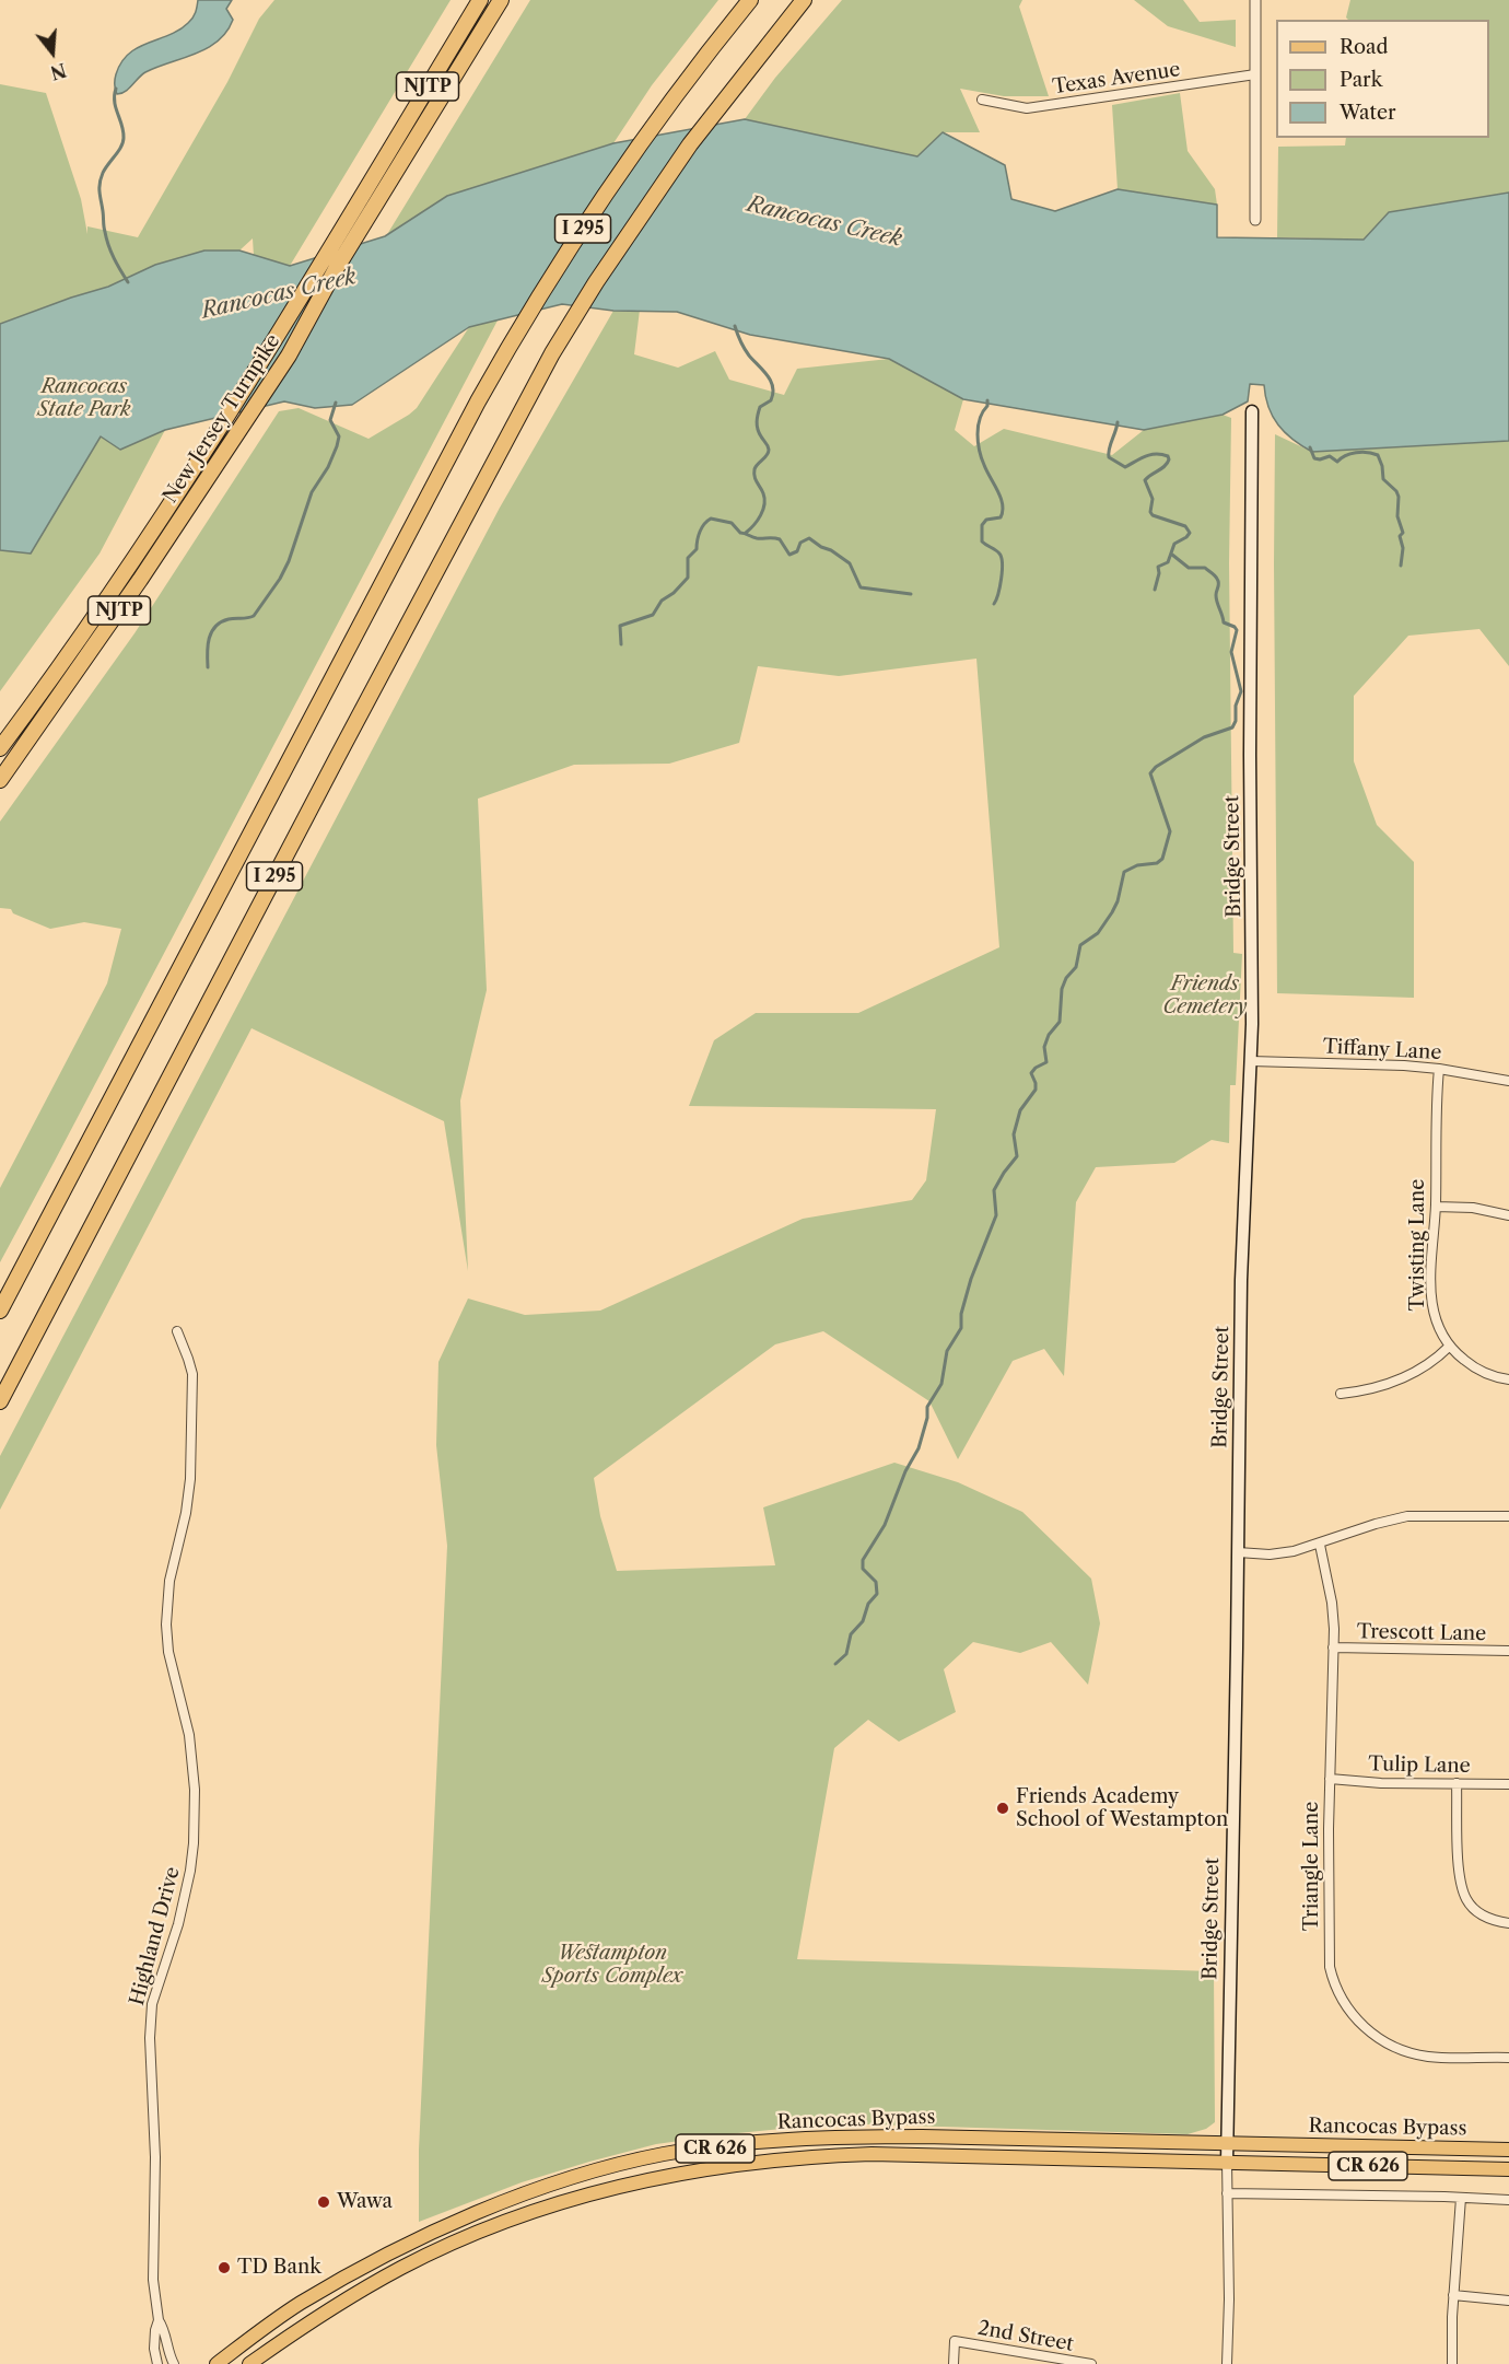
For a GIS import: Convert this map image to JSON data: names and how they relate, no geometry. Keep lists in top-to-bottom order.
{
  "streets": {
    "highway": ["NJTP", "I 295", "New Jersey Turnpike"],
    "main road": ["Bridge Street", "Rancocas Bypass", "CR 626"],
    "street": [
      "Texas Avenue",
      "Tiffany Lane",
      "Twisting Lane",
      "Trescott Lane",
      "Tulip Lane",
      "Triangle Lane",
      "Highland Drive",
      "2nd Street"
    ]
  },
  "crossings": [
    ["Bridge Street", "Tiffany Lane"],
    ["Bridge Street", "Rancocas Bypass"],
    ["Tiffany Lane", "Twisting Lane"],
    ["Trescott Lane", "Triangle Lane"],
    ["Tulip Lane", "Triangle Lane"]
  ],
  "water": ["Rancocas Creek"],
  "parks": ["Rancocas State Park", "Friends Cemetery", "Westampton Sports Complex"],
  "places": ["Friends Academy School of Westampton", "Wawa", "TD Bank"],
  "legend": ["Road", "Park", "Water"],
  "north": "bottom"
}
